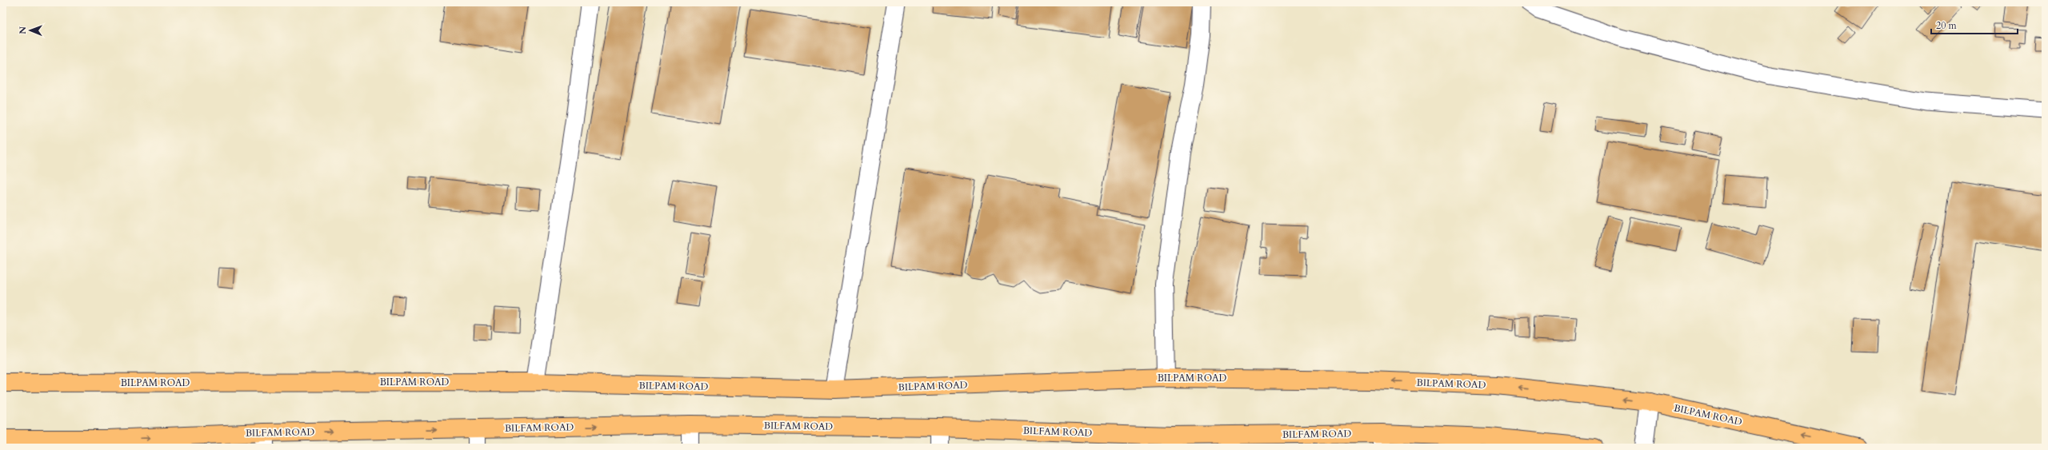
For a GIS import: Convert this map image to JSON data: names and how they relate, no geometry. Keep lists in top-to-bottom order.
{
  "streets": {
    "main road": ["BILPAM ROAD", "BILFAM ROAD"]
  },
  "one_way": ["BILPAM ROAD", "BILFAM ROAD"],
  "scale_bar": "20 m",
  "north": "left"
}
